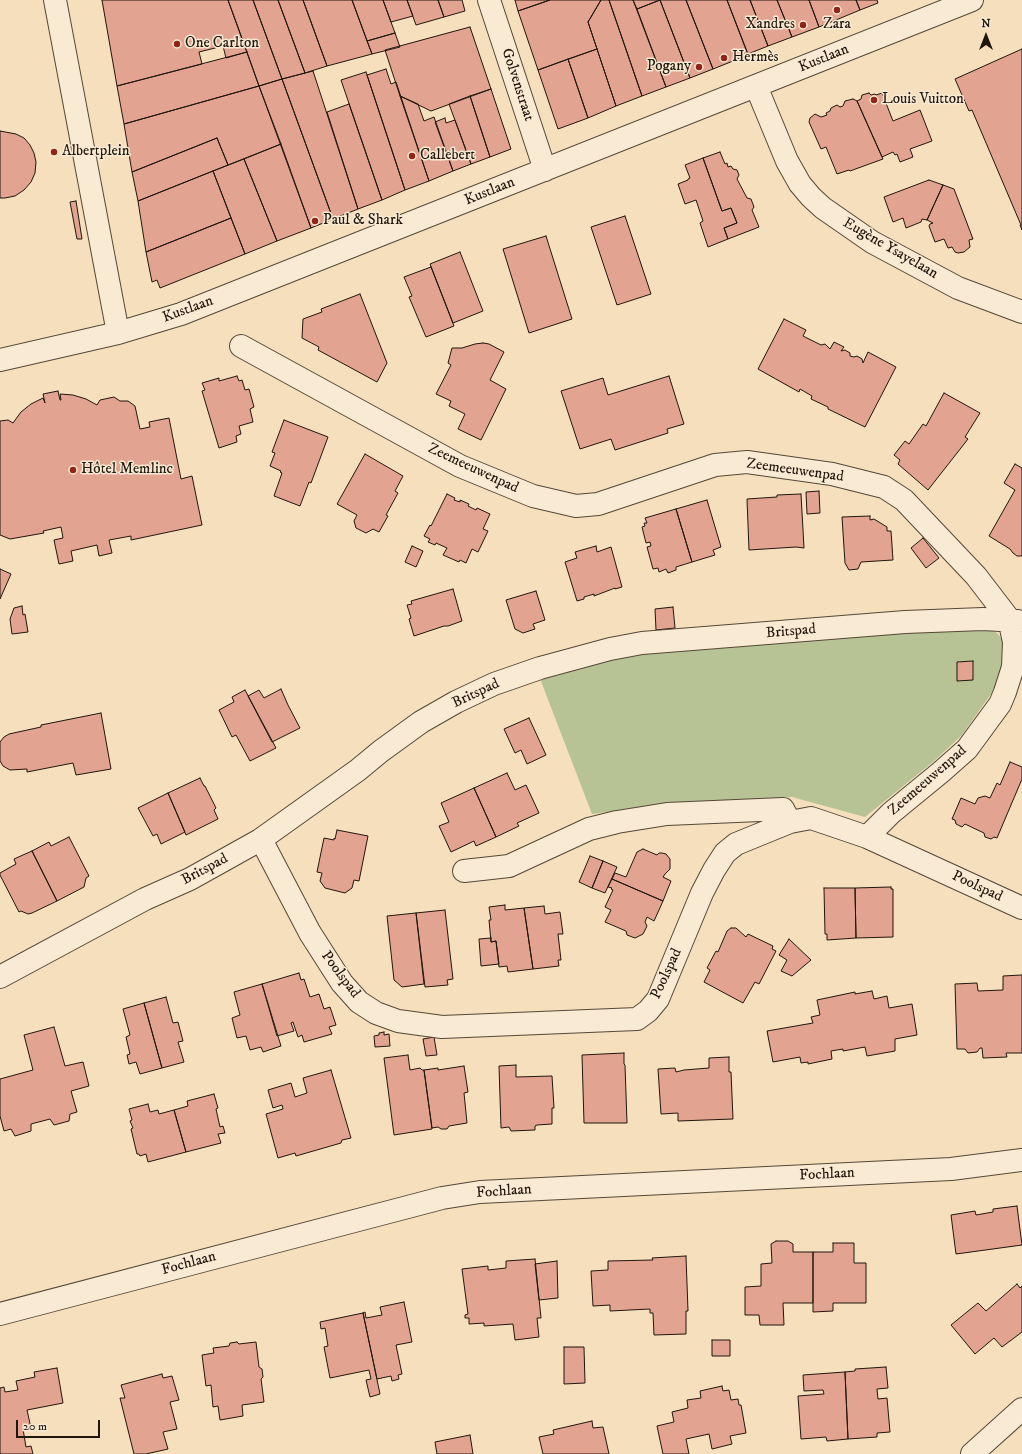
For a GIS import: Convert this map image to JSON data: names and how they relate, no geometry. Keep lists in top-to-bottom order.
{
  "streets": {
    "street": [
      "Kustlaan",
      "Golvenstraat",
      "Eugène Ysayelaan",
      "Zeemeeuwenpad",
      "Britspad",
      "Poolspad",
      "Fochlaan"
    ]
  },
  "crossings": [
    ["Kustlaan", "Golvenstraat"],
    ["Kustlaan", "Eugène Ysayelaan"],
    ["Zeemeeuwenpad", "Britspad"],
    ["Zeemeeuwenpad", "Poolspad"],
    ["Britspad", "Poolspad"]
  ],
  "places": [
    "Zara",
    "Xandres",
    "One Carlton",
    "Hermès",
    "Pogany",
    "Louis Vuitton",
    "Albertplein",
    "Callebert",
    "Paul & Shark",
    "Hôtel Memlinc"
  ],
  "scale_bar": "20 m",
  "north": "top"
}
